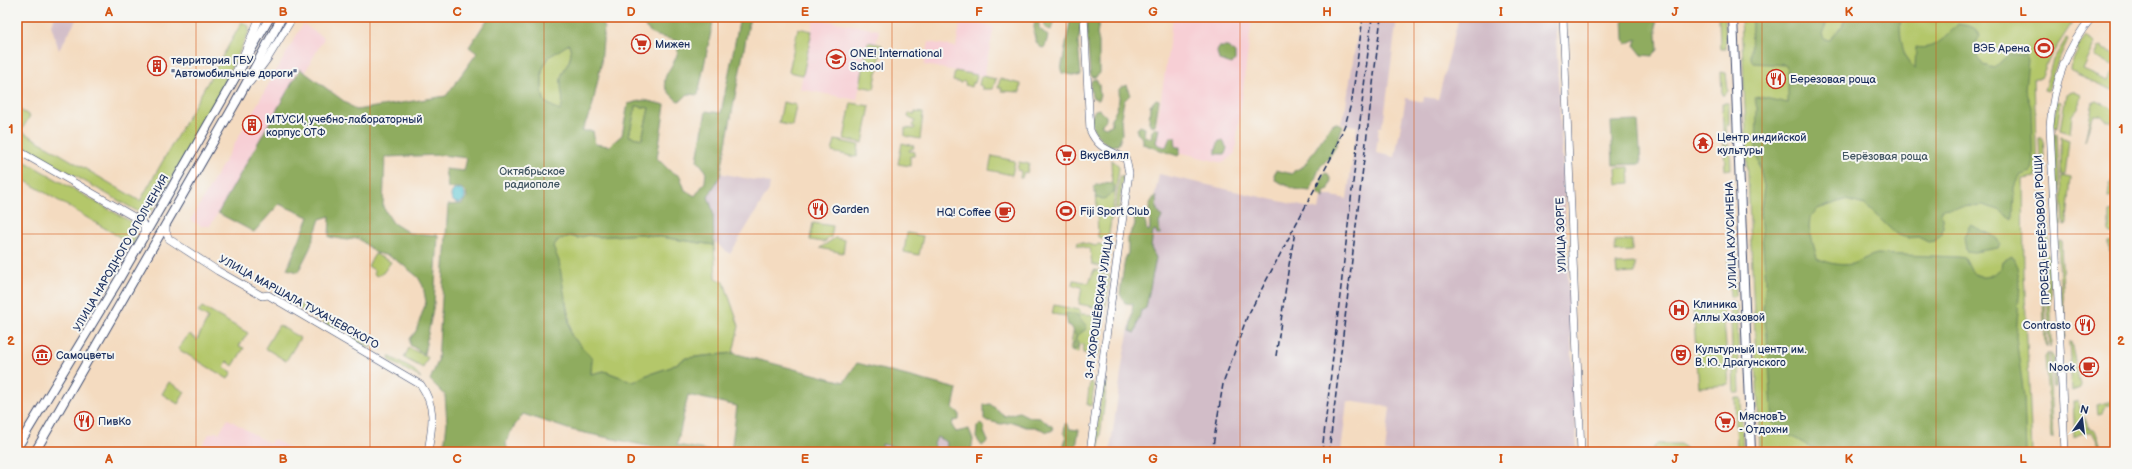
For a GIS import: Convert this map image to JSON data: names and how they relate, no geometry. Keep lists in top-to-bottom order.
{
  "streets": {
    "main road": ["УЛИЦА КУУСИНЕНА", "УЛИЦА НАРОДНОГО ОПОЛЧЕНИЯ"],
    "street": [
      "ПРОЕЗД БЕРЁЗОВОЙ РОЩИ",
      "УЛИЦА ЗОРГЕ",
      "УЛИЦА МАРШАЛА ТУХАЧЕВСКОГО",
      "3-Я ХОРОШЁВСКАЯ УЛИЦА"
    ]
  },
  "parks": ["Берёзовая роща", "Октябрьское радиополе"],
  "places": {
    "supermarket": ["Мижен", "ВкусВилл", "МясновЪ - Отдохни"],
    "sports": ["ВЭБ Арена", "Fiji Sport Club"],
    "school or university": ["ONE! International School"],
    "building": ["территория ГБУ \"Автомобильные дороги\"", "МТУСИ, учебно-лабораторный корпус ОТФ"],
    "restaurant": [
      "Березовая роща",
      "Garden",
      "Contrasto",
      "ПивКо"
    ],
    "temple": ["Центр индийской культуры"],
    "cafe": ["HQ! Coffee", "Nook"],
    "hospital": ["Клиника Аллы Хазовой"],
    "museum": ["Самоцветы"],
    "theatre": ["Культурный центр им. В. Ю. Драгунского"]
  },
  "north": "top",
  "grid": {
    "columns": [
      "A",
      "B",
      "C",
      "D",
      "E",
      "F",
      "G",
      "H",
      "I",
      "J",
      "K",
      "L"
    ],
    "rows": ["1", "2"]
  }
}
